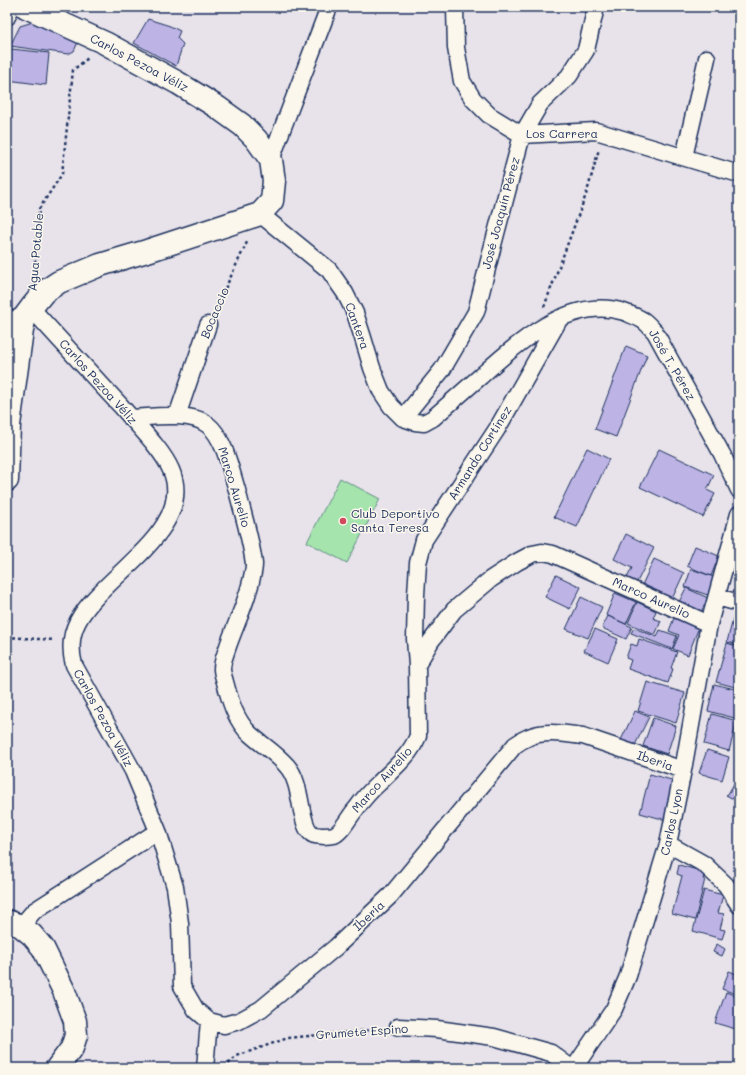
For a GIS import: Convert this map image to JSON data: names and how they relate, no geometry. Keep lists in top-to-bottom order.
{
  "streets": {
    "main road": ["Carlos Pezoa Véliz"],
    "street": [
      "Los Carrera",
      "José Joaquín Pérez",
      "Bocaccio",
      "Cantera",
      "José T. Pérez",
      "Armando Cortínez",
      "Marco Aurelio",
      "Iberia",
      "Carlos Lyon",
      "Grumete Espino"
    ],
    "path": ["Agua Potable"]
  },
  "crossings": [
    ["Carlos Pezoa Véliz", "Agua Potable"],
    ["Carlos Pezoa Véliz", "Bocaccio"],
    ["Carlos Pezoa Véliz", "Cantera"],
    ["Carlos Pezoa Véliz", "Marco Aurelio"],
    ["Carlos Pezoa Véliz", "Iberia"],
    ["Los Carrera", "José Joaquín Pérez"],
    ["José Joaquín Pérez", "Cantera"],
    ["José Joaquín Pérez", "José T. Pérez"],
    ["Bocaccio", "Cantera"],
    ["Bocaccio", "Marco Aurelio"],
    ["Cantera", "José T. Pérez"],
    ["José T. Pérez", "Armando Cortínez"],
    ["Armando Cortínez", "Marco Aurelio"],
    ["Marco Aurelio", "Carlos Lyon"],
    ["Iberia", "Carlos Lyon"],
    ["Carlos Lyon", "Grumete Espino"]
  ],
  "places": ["Club Deportivo Santa Teresa"]
}
